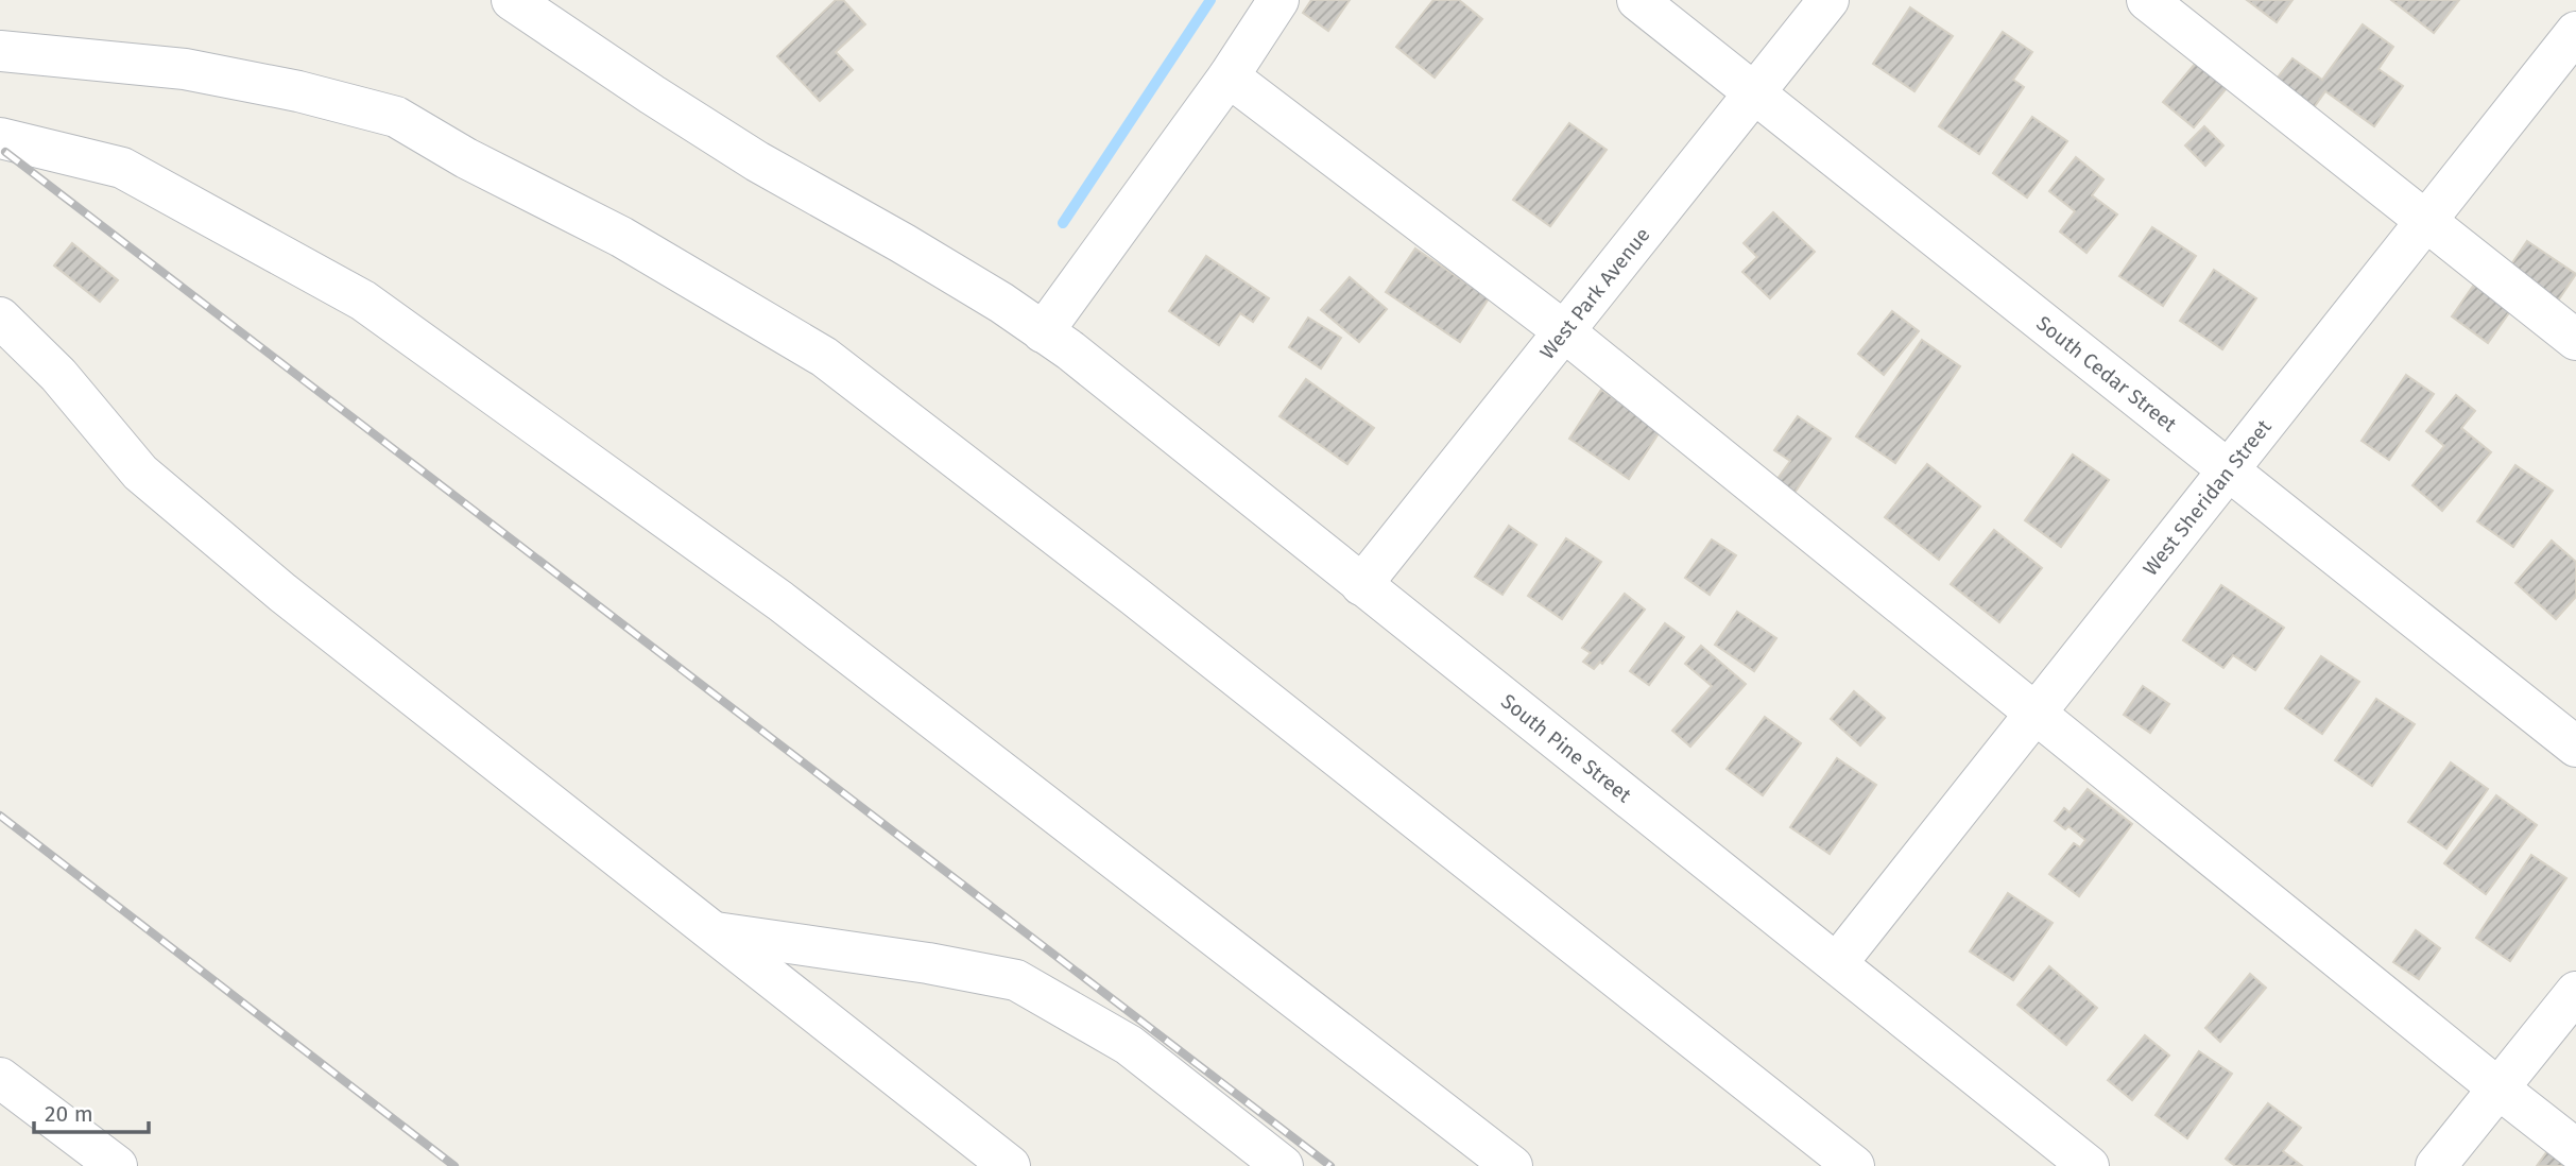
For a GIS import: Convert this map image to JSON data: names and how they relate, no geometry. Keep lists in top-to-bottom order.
{
  "streets": {
    "street": [
      "West Park Avenue",
      "South Cedar Street",
      "West Sheridan Street",
      "South Pine Street"
    ]
  },
  "crossings": [
    ["West Park Avenue", "South Cedar Street"],
    ["West Park Avenue", "South Pine Street"],
    ["South Cedar Street", "West Sheridan Street"],
    ["West Sheridan Street", "South Pine Street"]
  ],
  "scale_bar": "20 m"
}
